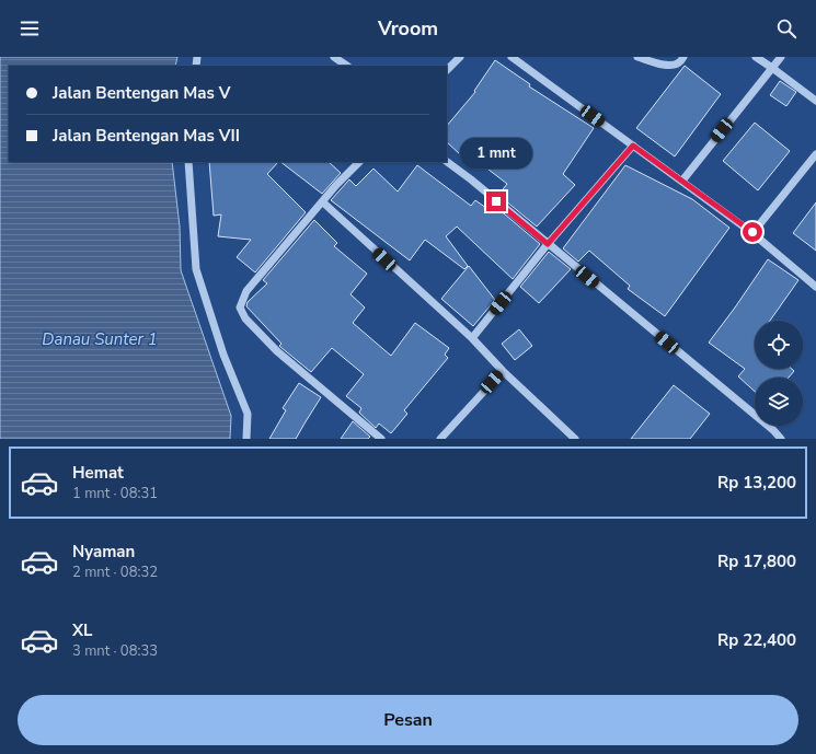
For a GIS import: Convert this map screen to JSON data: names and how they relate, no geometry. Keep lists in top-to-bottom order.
{
  "water": ["Danau Sunter 1"],
  "page": {
    "header": "Vroom",
    "banner": ["Jalan Bentengan Mas V", "Jalan Bentengan Mas VII"],
    "bubble": "1 mnt",
    "list": [
      {
        "name": "Hemat",
        "note": "1 mnt · 08:31",
        "value": "Rp 13,200"
      },
      {
        "name": "Nyaman",
        "note": "2 mnt · 08:32",
        "value": "Rp 17,800"
      },
      {
        "name": "XL",
        "note": "3 mnt · 08:33",
        "value": "Rp 22,400"
      }
    ],
    "buttons": "Pesan"
  }
}
